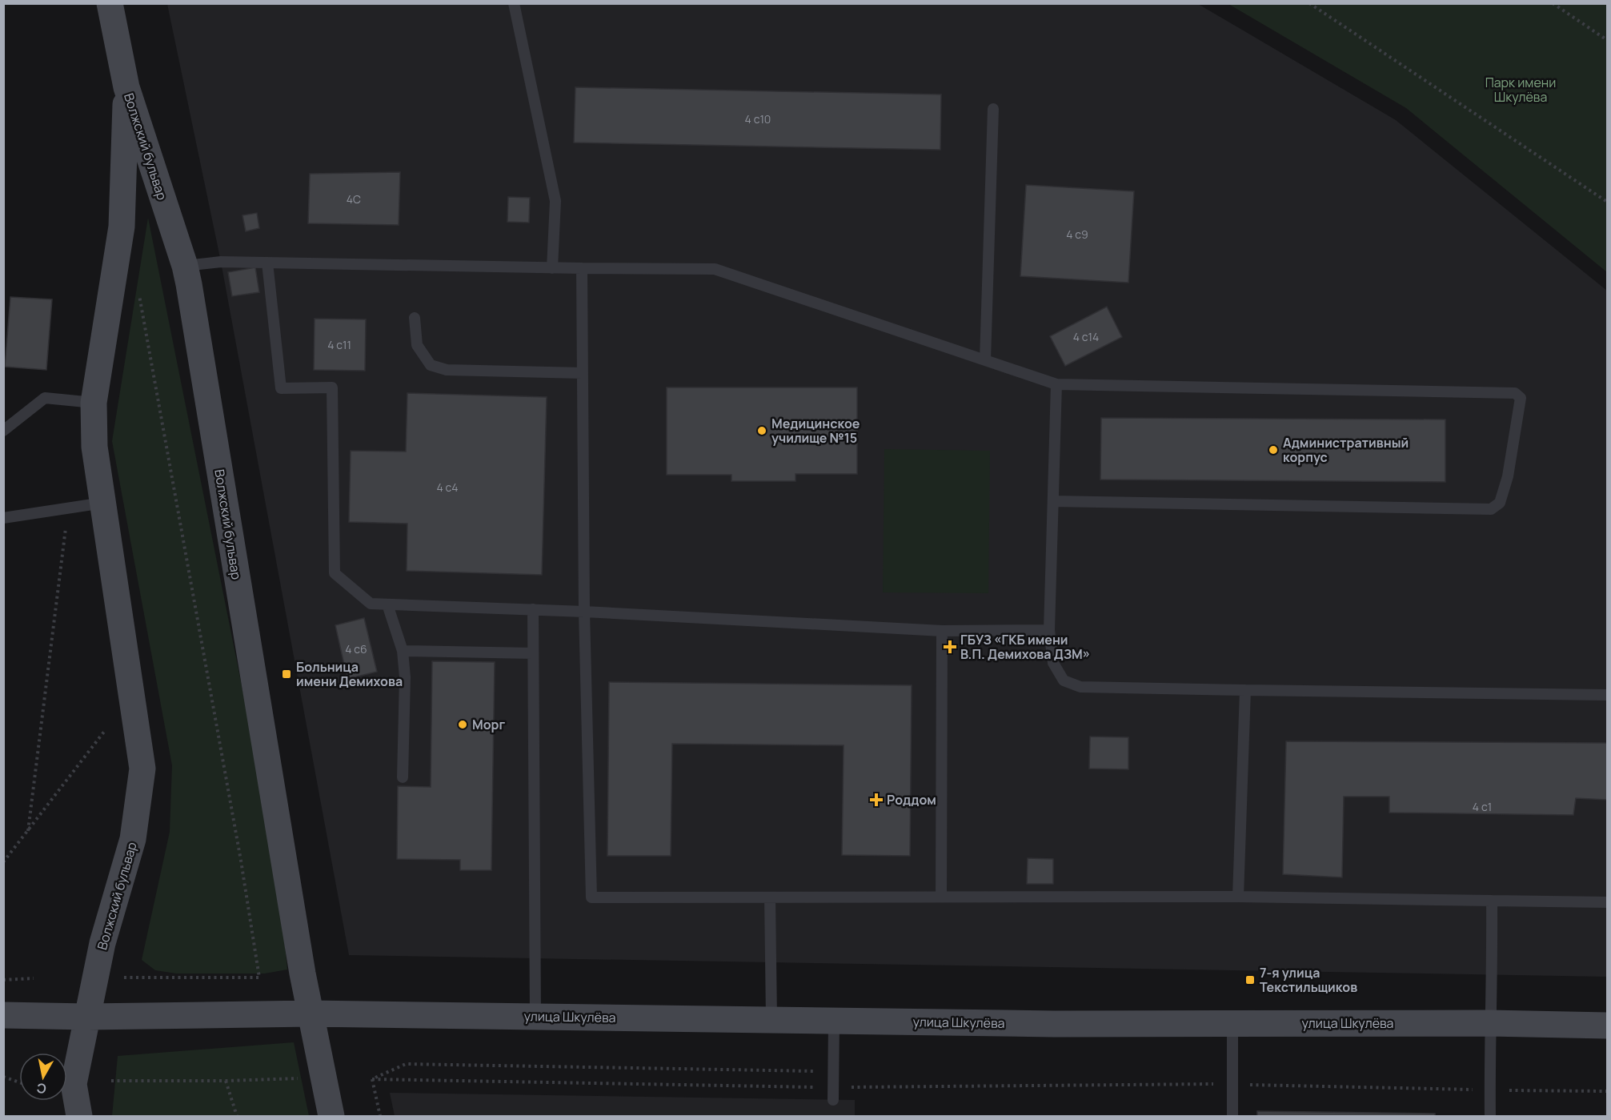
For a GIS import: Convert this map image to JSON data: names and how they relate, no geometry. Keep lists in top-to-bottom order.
{
  "streets": {
    "main road": ["Волжский бульвар", "улица Шкулёва"]
  },
  "crossings": [
    ["Волжский бульвар", "улица Шкулёва"]
  ],
  "parks": ["Парк имени Шкулёва"],
  "places": {
    "other": ["Медицинское училище №15", "Административный корпус", "Морг"],
    "health": ["ГБУЗ «ГКБ имени В.П. Демихова ДЗМ»", "Роддом"],
    "transit": ["Больница имени Демихова", "7-я улица Текстильщиков"]
  },
  "house_numbers": [
    "4 с10",
    "4С",
    "4 с9",
    "4 с14",
    "4 с11",
    "4 с4",
    "4 с6",
    "4 с1"
  ],
  "north": "bottom"
}
